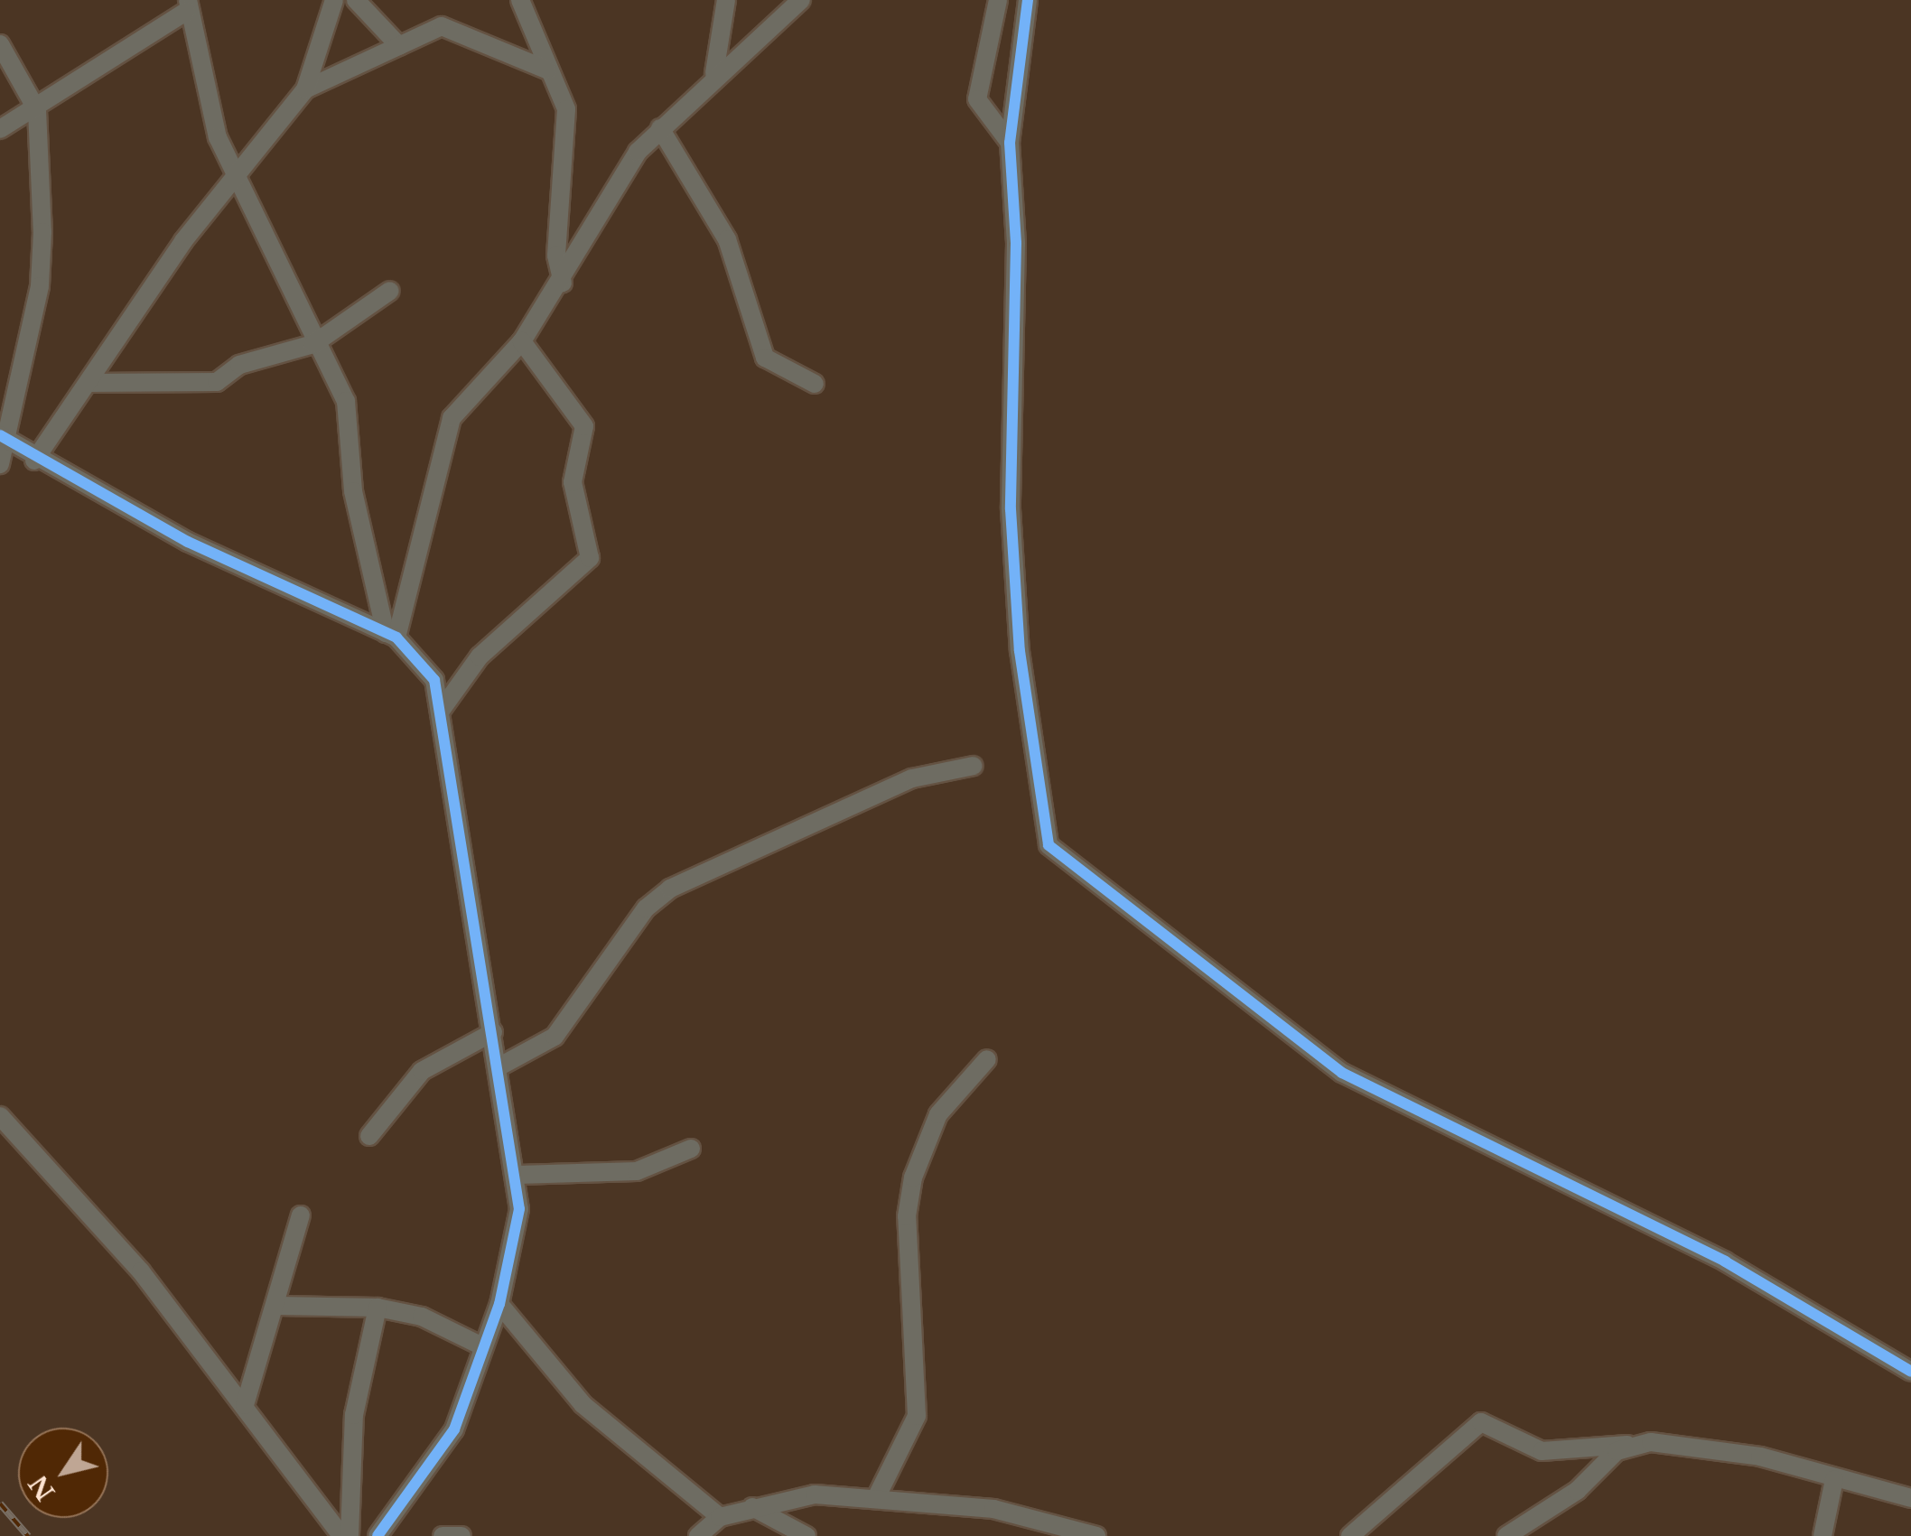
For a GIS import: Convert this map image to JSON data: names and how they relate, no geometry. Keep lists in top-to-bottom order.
{
  "north": "bottom left"
}
